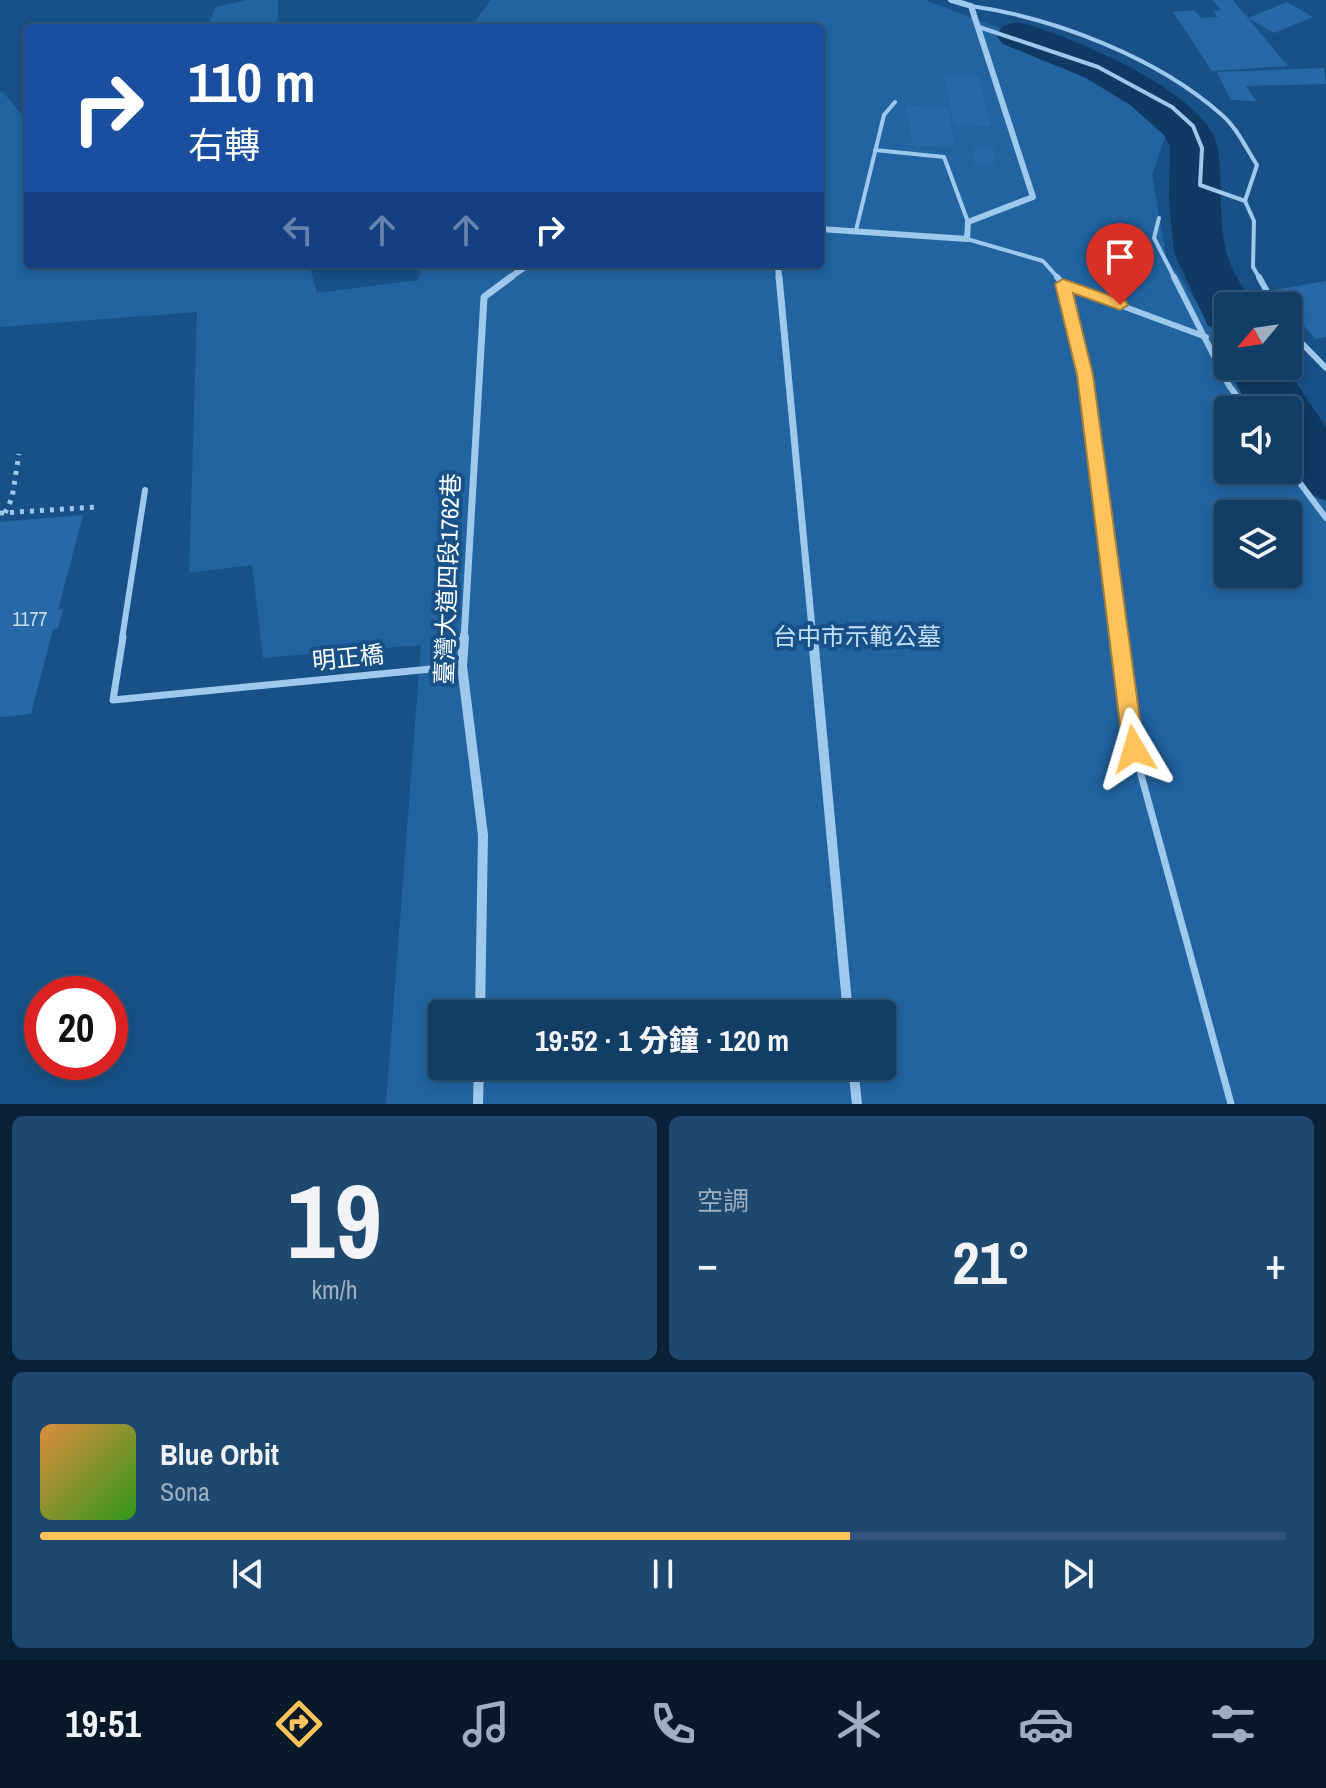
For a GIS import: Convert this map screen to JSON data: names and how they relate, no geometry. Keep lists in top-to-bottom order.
{
  "streets": {
    "street": ["臺灣大道四段1762巷"],
    "lane": ["明正橋"]
  },
  "crossings": [
    ["臺灣大道四段1762巷", "明正橋"]
  ],
  "parks": ["台中市示範公墓"],
  "house_numbers": ["1177"],
  "north": "bottom left",
  "page": {
    "turn": ["110 m", "右轉"],
    "limit": "20",
    "trip": "19:52 · 1 分鐘 · 120 m",
    "tile": [
      ["19", "km/h"],
      "空調"
    ],
    "heat": ["−", "21°", "+"],
    "song": ["Blue Orbit", "Sona"],
    "tabs": "19:51"
  }
}
